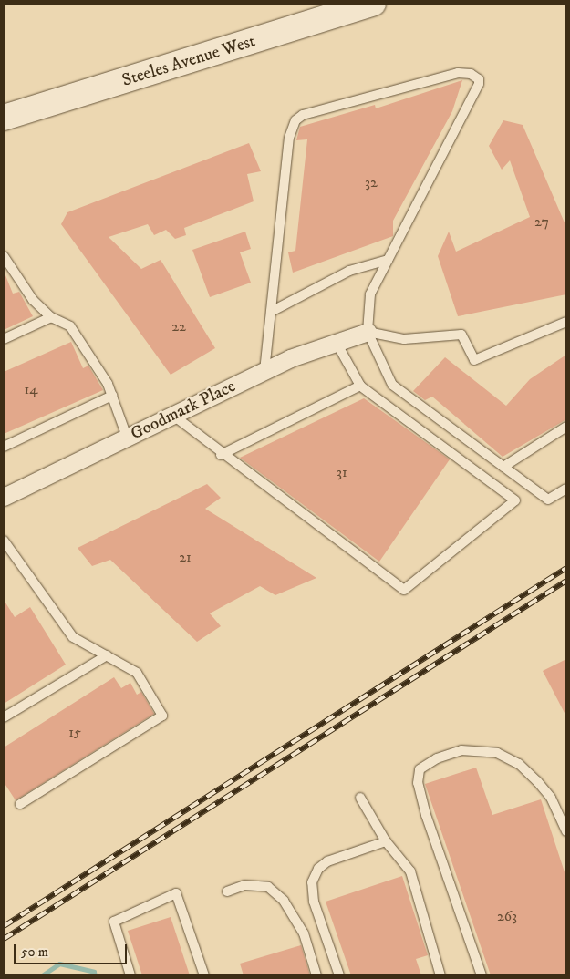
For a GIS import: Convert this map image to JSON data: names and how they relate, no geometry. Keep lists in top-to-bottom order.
{
  "streets": {
    "main road": ["Steeles Avenue West"],
    "street": ["Goodmark Place"]
  },
  "house_numbers": [
    "32",
    "27",
    "22",
    "14",
    "31",
    "21",
    "15",
    "263"
  ],
  "scale_bar": "50 m"
}
